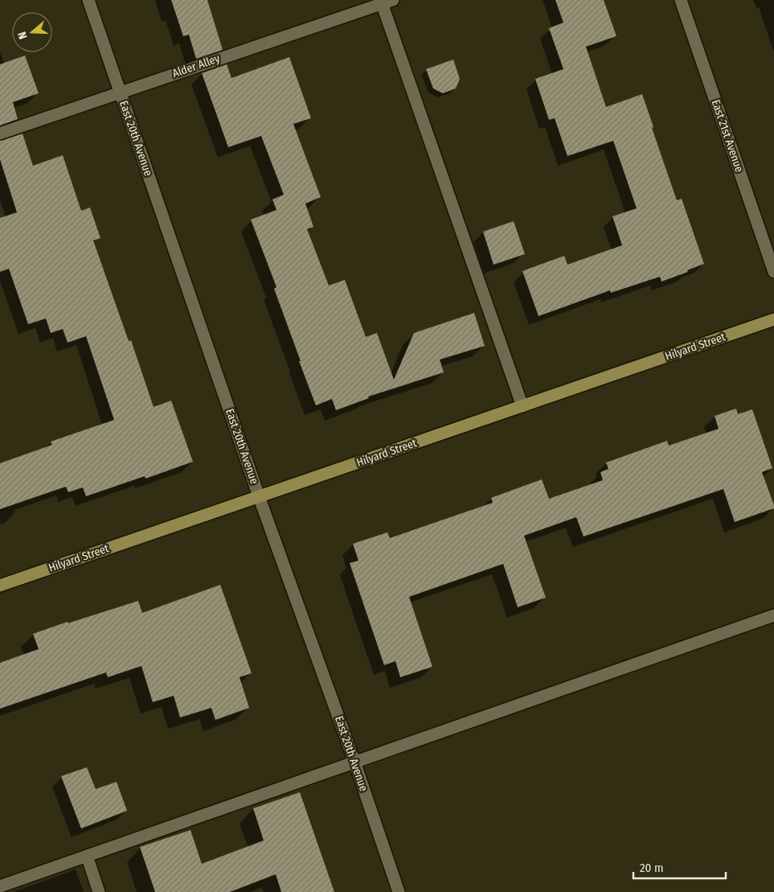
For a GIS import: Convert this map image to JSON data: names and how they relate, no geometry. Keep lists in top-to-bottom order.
{
  "streets": {
    "main road": ["Hilyard Street"],
    "street": ["Alder Alley", "East 21st Avenue", "East 20th Avenue"]
  },
  "crossings": [
    ["Alder Alley", "East 20th Avenue"],
    ["East 20th Avenue", "Hilyard Street"]
  ],
  "scale_bar": "20 m",
  "north": "left"
}
